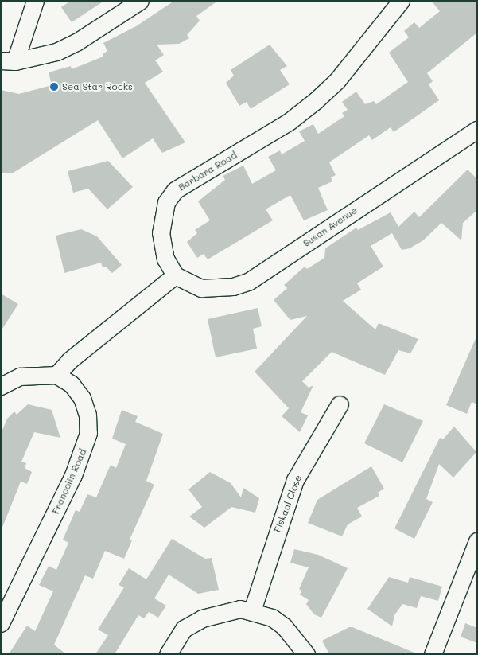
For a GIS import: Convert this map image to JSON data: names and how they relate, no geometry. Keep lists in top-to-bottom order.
{
  "streets": {
    "street": [
      "Barbara Road",
      "Susan Avenue",
      "Francolin Road",
      "Fiskaal Close"
    ]
  },
  "crossings": [
    ["Barbara Road", "Susan Avenue"]
  ],
  "places": ["Sea Star Rocks"]
}
